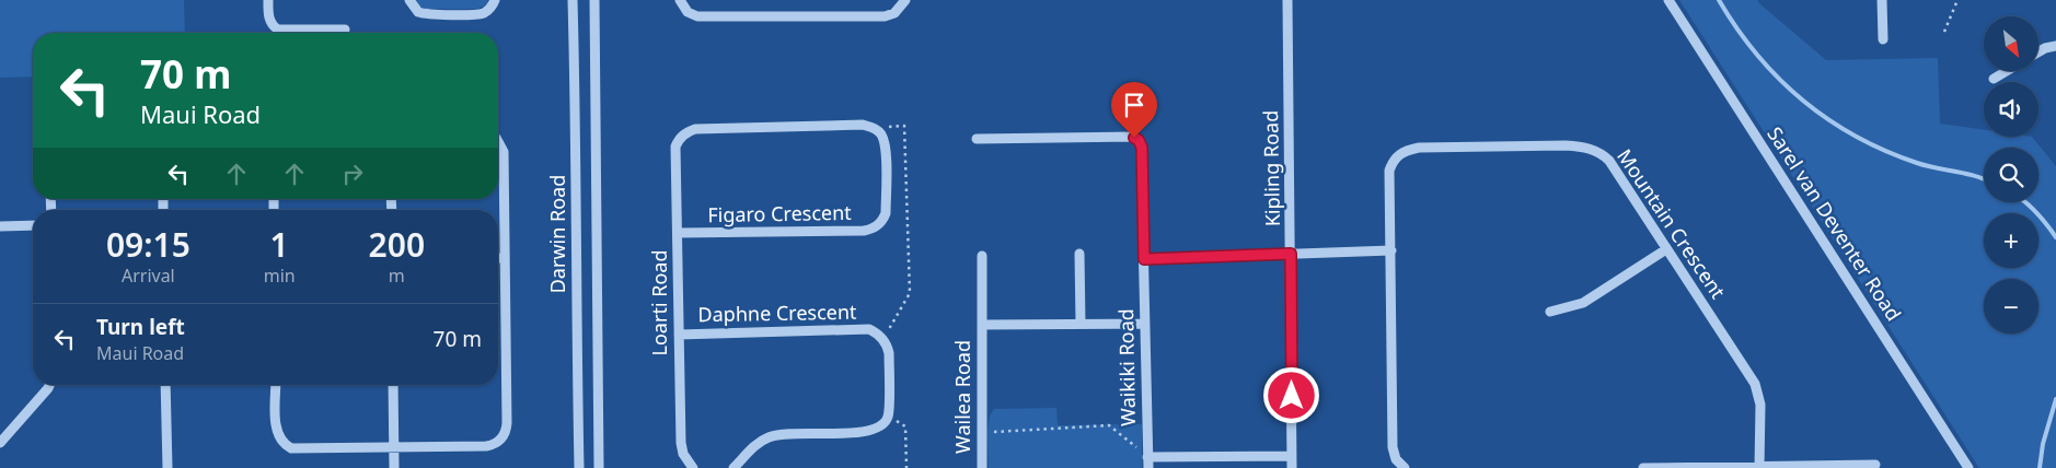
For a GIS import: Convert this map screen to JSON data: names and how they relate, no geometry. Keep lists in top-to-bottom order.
{
  "streets": {
    "street": [
      "Kipling Road",
      "Figaro Crescent",
      "Mountain Crescent",
      "Sarel van Deventer Road",
      "Darwin Road",
      "Loarti Road",
      "Daphne Crescent",
      "Waikiki Road",
      "Wailea Road"
    ]
  },
  "crossings": [
    ["Figaro Crescent", "Loarti Road"],
    ["Loarti Road", "Daphne Crescent"],
    ["Waikiki Road", "Wailea Road"]
  ],
  "north": "bottom right",
  "page": {
    "map_buttons": ["+", "−"],
    "turn": ["70 m", "Maui Road"],
    "eta": [
      "09:15",
      "Arrival",
      "1",
      "min",
      "200",
      "m"
    ],
    "list": [
      {
        "name": "Turn left",
        "note": "Maui Road",
        "value": "70 m"
      }
    ]
  }
}
